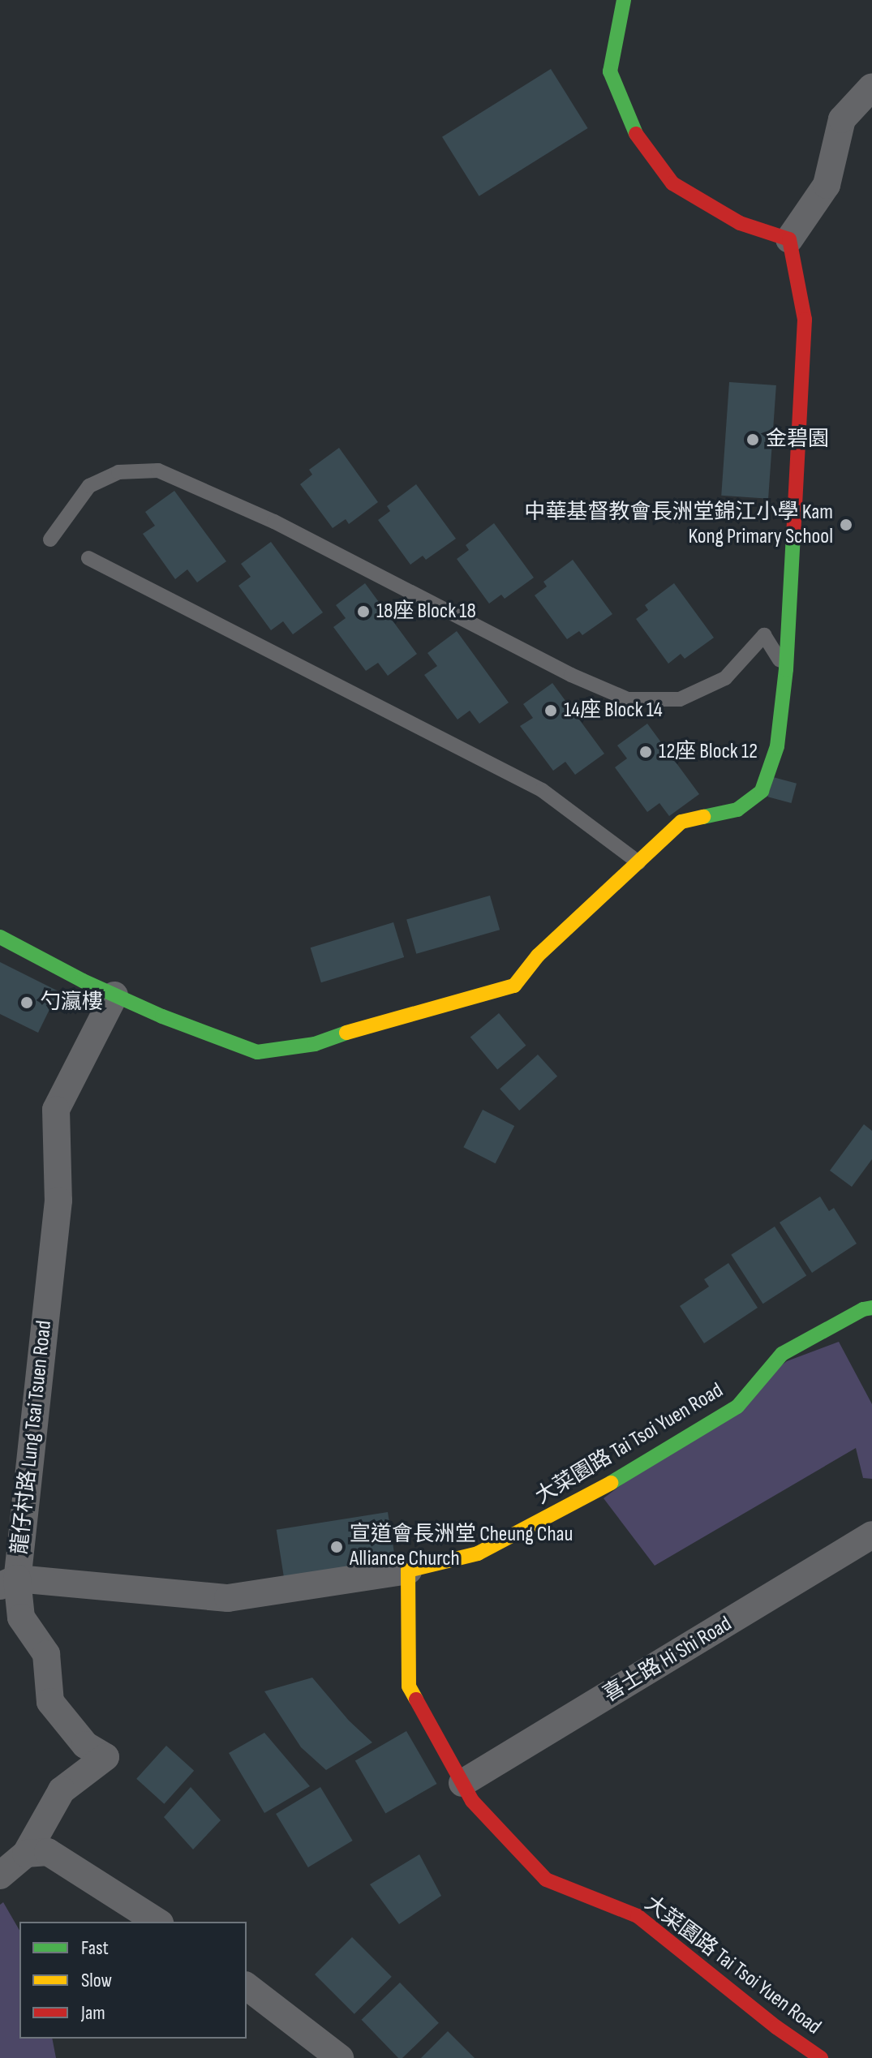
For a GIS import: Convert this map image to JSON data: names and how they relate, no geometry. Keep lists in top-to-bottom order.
{
  "streets": {
    "street": ["龍仔村路 Lung Tsai Tsuen Road", "大菜園路 Tai Tsoi Yuen Road", "喜士路 Hi Shi Road"]
  },
  "crossings": [
    ["龍仔村路 Lung Tsai Tsuen Road", "大菜園路 Tai Tsoi Yuen Road"],
    ["大菜園路 Tai Tsoi Yuen Road", "喜士路 Hi Shi Road"]
  ],
  "places": [
    "金碧園",
    "中華基督教會長洲堂錦江小學 Kam Kong Primary School",
    "18座 Block 18",
    "14座 Block 14",
    "12座 Block 12",
    "勺瀛樓",
    "宣道會長洲堂 Cheung Chau Alliance Church"
  ],
  "legend": ["Fast", "Slow", "Jam"]
}
